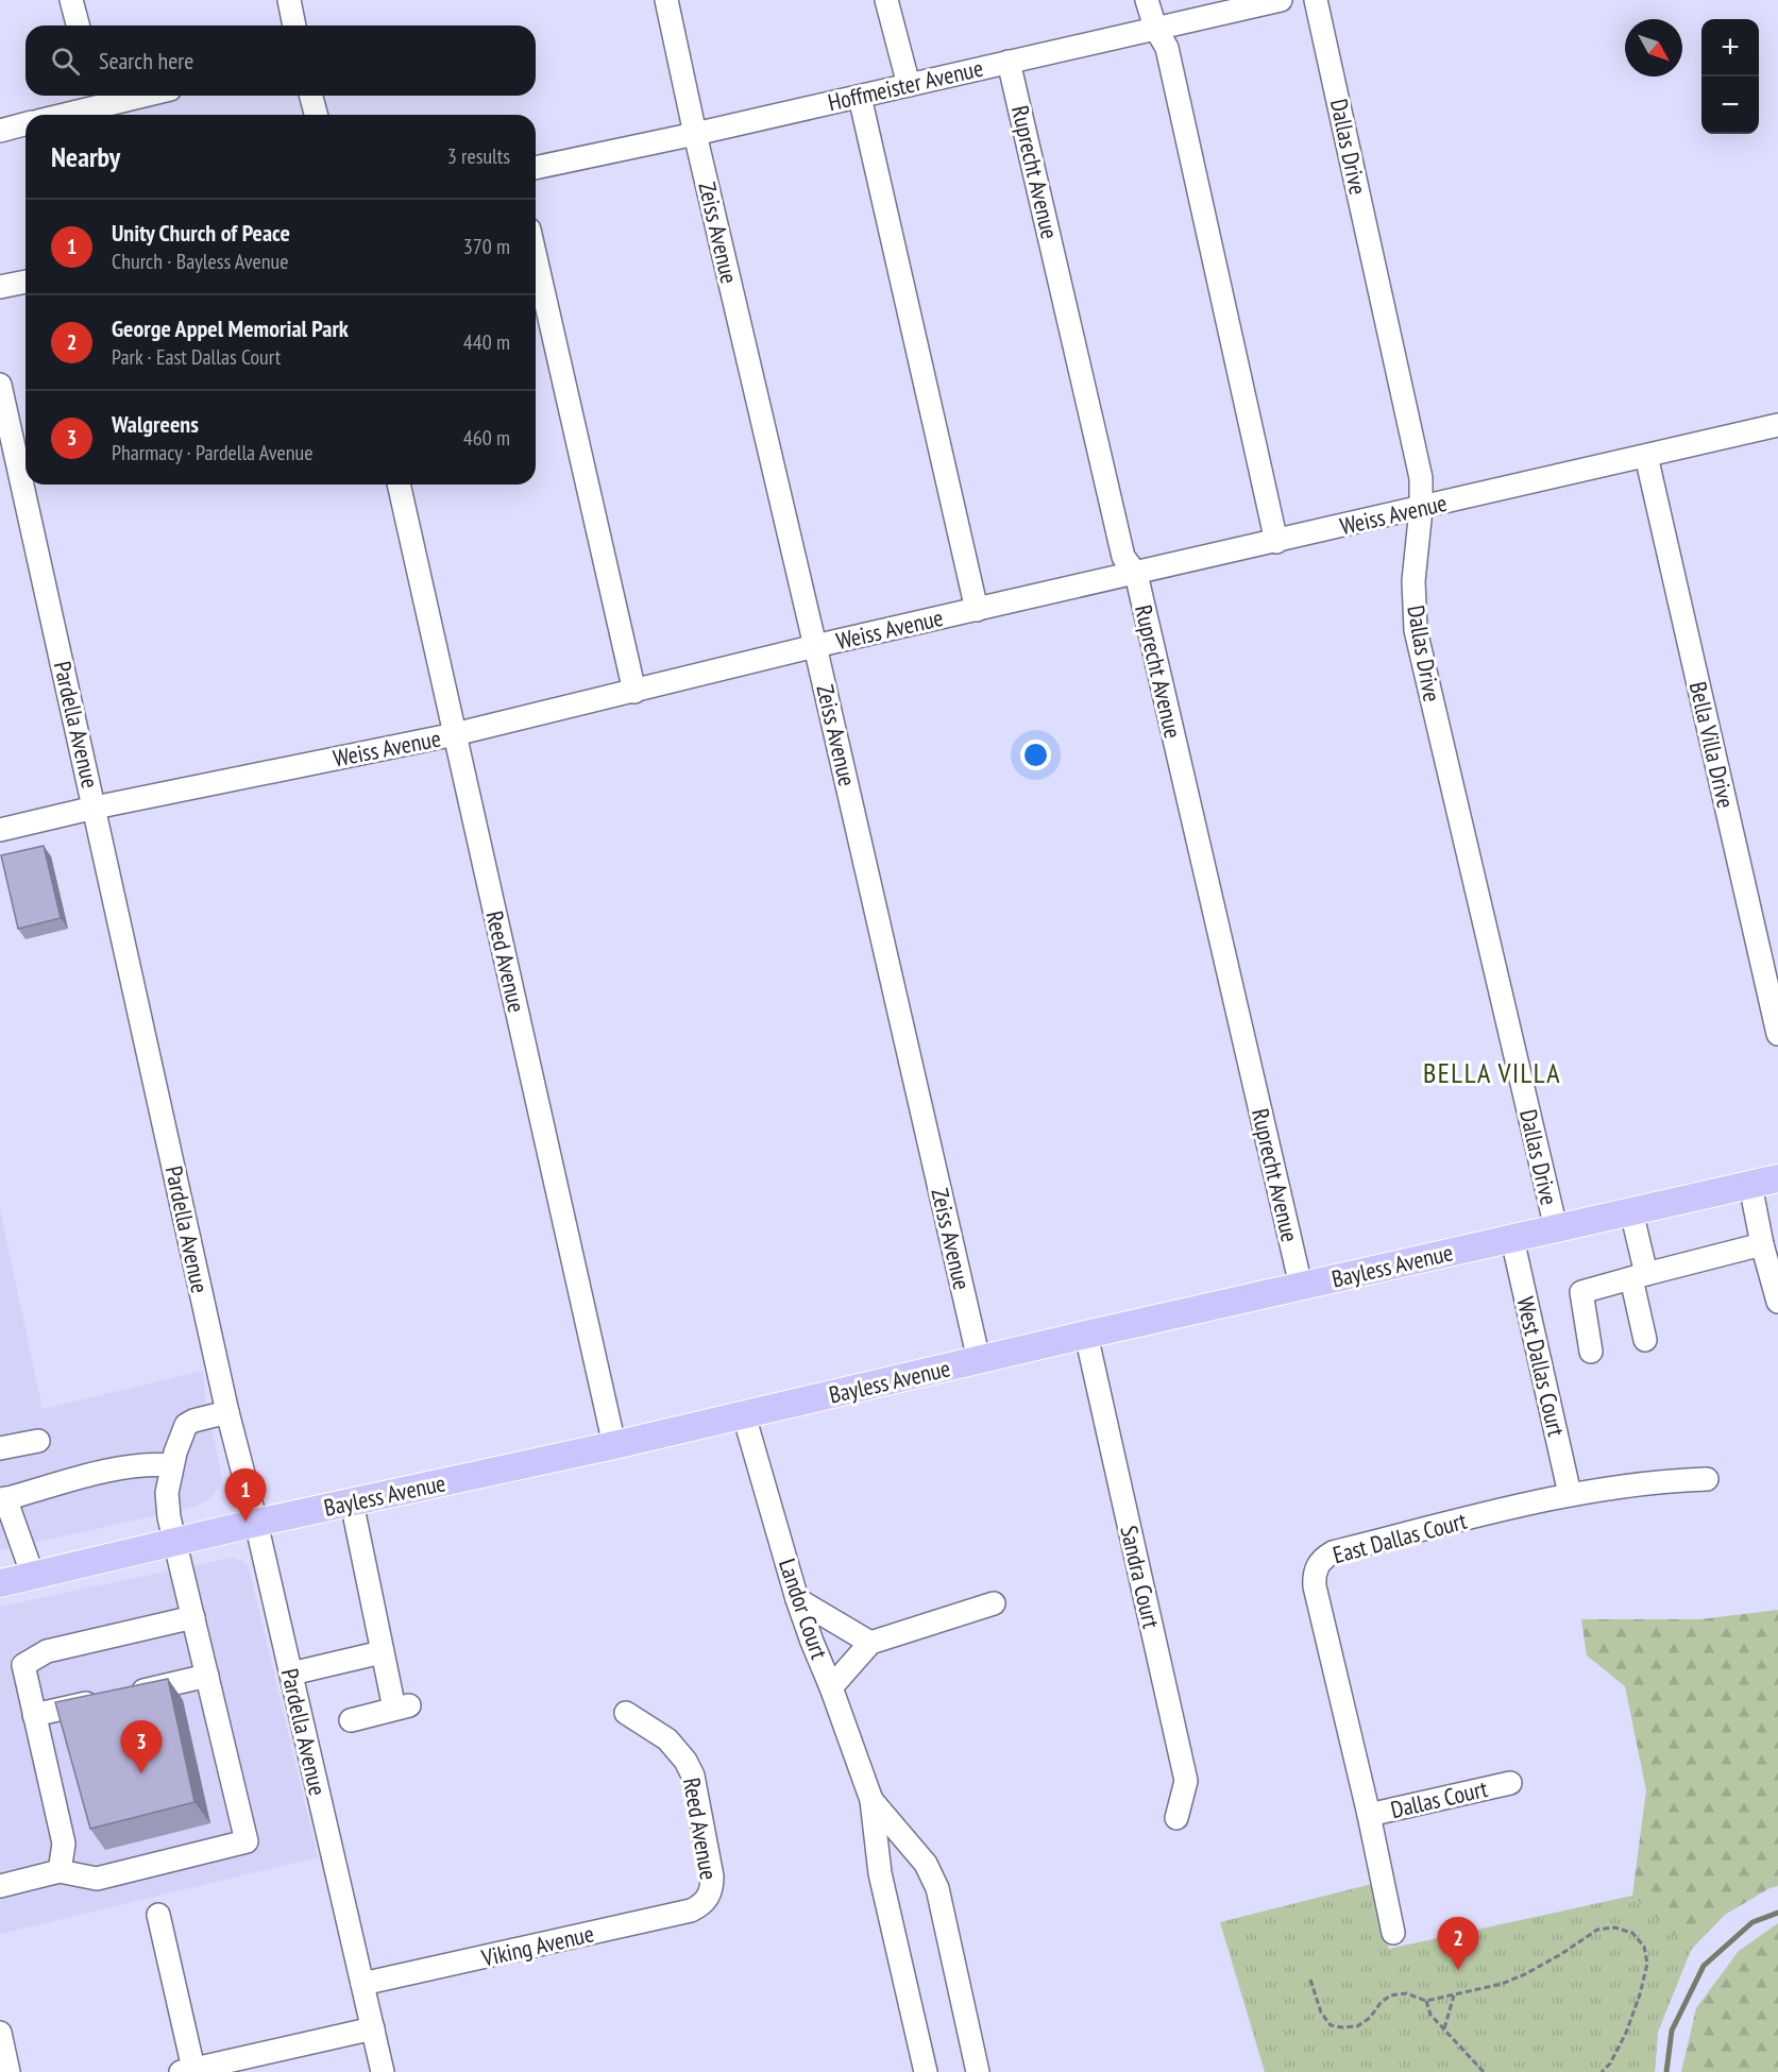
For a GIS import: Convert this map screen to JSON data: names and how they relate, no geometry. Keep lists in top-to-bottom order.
{
  "streets": {
    "main road": ["Bayless Avenue"],
    "street": [
      "Hoffmeister Avenue",
      "Dallas Drive",
      "Ruprecht Avenue",
      "Zeiss Avenue",
      "Weiss Avenue",
      "Pardella Avenue",
      "Bella Villa Drive",
      "Reed Avenue",
      "West Dallas Court",
      "East Dallas Court",
      "Sandra Court",
      "Landor Court",
      "Dallas Court",
      "Viking Avenue"
    ]
  },
  "crossings": [
    ["Hoffmeister Avenue", "Ruprecht Avenue"],
    ["Hoffmeister Avenue", "Zeiss Avenue"],
    ["Dallas Drive", "Weiss Avenue"],
    ["Dallas Drive", "Bayless Avenue"],
    ["Ruprecht Avenue", "Weiss Avenue"],
    ["Ruprecht Avenue", "Bayless Avenue"],
    ["Zeiss Avenue", "Weiss Avenue"],
    ["Zeiss Avenue", "Bayless Avenue"],
    ["Weiss Avenue", "Pardella Avenue"],
    ["Weiss Avenue", "Bella Villa Drive"],
    ["Weiss Avenue", "Reed Avenue"],
    ["Pardella Avenue", "Bayless Avenue"],
    ["Pardella Avenue", "Viking Avenue"],
    ["Reed Avenue", "Bayless Avenue"],
    ["Reed Avenue", "Viking Avenue"],
    ["Bayless Avenue", "West Dallas Court"],
    ["Bayless Avenue", "Sandra Court"],
    ["Bayless Avenue", "Landor Court"],
    ["West Dallas Court", "East Dallas Court"],
    ["East Dallas Court", "Dallas Court"]
  ],
  "districts": ["BELLA VILLA"],
  "north": "bottom right",
  "page": {
    "map_buttons": ["+", "−"],
    "search": "Search here",
    "heading": ["Nearby", "3 results"],
    "list": [
      {
        "mark": "1",
        "name": "Unity Church of Peace",
        "note": "Church · Bayless Avenue",
        "value": "370 m"
      },
      {
        "mark": "2",
        "name": "George Appel Memorial Park",
        "note": "Park · East Dallas Court",
        "value": "440 m"
      },
      {
        "mark": "3",
        "name": "Walgreens",
        "note": "Pharmacy · Pardella Avenue",
        "value": "460 m"
      }
    ],
    "pins": ["1", "3", "2"]
  }
}
